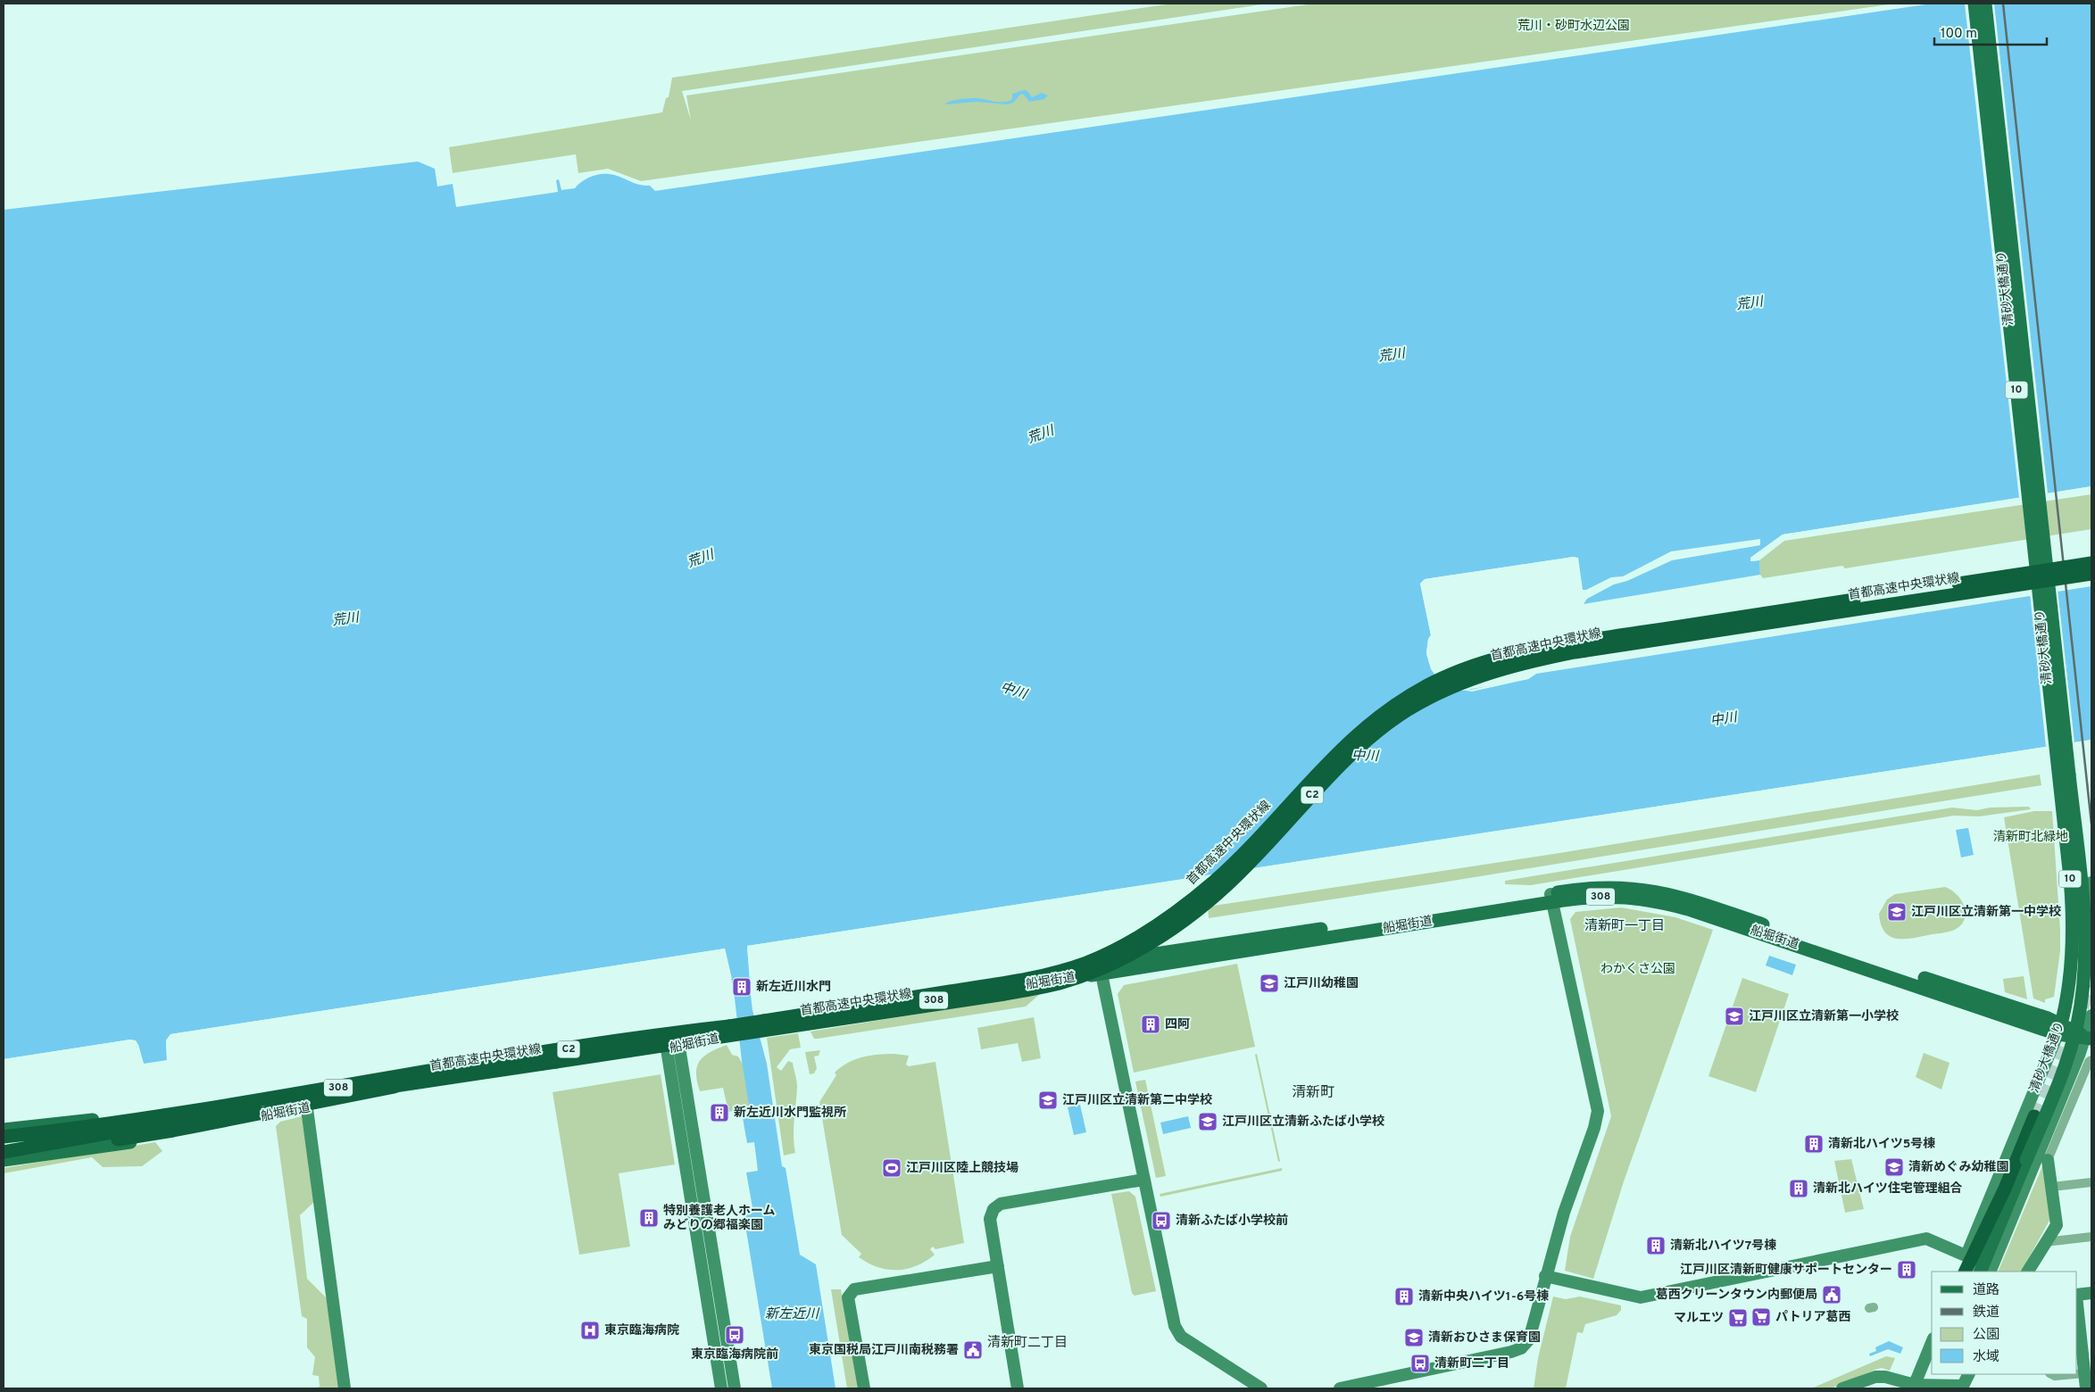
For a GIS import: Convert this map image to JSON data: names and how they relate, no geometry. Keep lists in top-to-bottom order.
{
  "streets": {
    "highway": ["首都高速中央環状線", "C2"],
    "main road": [
      "清砂大橋通り",
      "10",
      "308",
      "船堀街道"
    ]
  },
  "crossings": [
    ["清砂大橋通り", "船堀街道"]
  ],
  "districts": ["清新町一丁目", "清新町", "清新町二丁目"],
  "water": ["荒川", "中川", "新左近川"],
  "parks": ["荒川・砂町水辺公園", "清新町北緑地", "わかくさ公園"],
  "places": {
    "school or university": [
      "江戸川区立清新第一中学校",
      "江戸川幼稚園",
      "江戸川区立清新第一小学校",
      "江戸川区立清新第二中学校",
      "江戸川区立清新ふたば小学校",
      "清新めぐみ幼稚園",
      "清新おひさま保育園"
    ],
    "building": [
      "新左近川水門",
      "四阿",
      "新左近川水門監視所",
      "清新北ハイツ5号棟",
      "清新北ハイツ住宅管理組合",
      "特別養護老人ホーム みどりの郷福楽園",
      "清新北ハイツ7号棟",
      "江戸川区清新町健康サポートセンター",
      "清新中央ハイツ1-6号棟"
    ],
    "sports": ["江戸川区陸上競技場"],
    "bus stop": ["清新ふたば小学校前", "東京臨海病院前", "清新町二丁目"],
    "public building": ["葛西クリーンタウン内郵便局", "東京国税局江戸川南税務署"],
    "supermarket": ["パトリア葛西", "マルエツ"],
    "hospital": ["東京臨海病院"]
  },
  "legend": [
    "道路",
    "鉄道",
    "公園",
    "水域"
  ],
  "scale_bar": "100 m"
}
